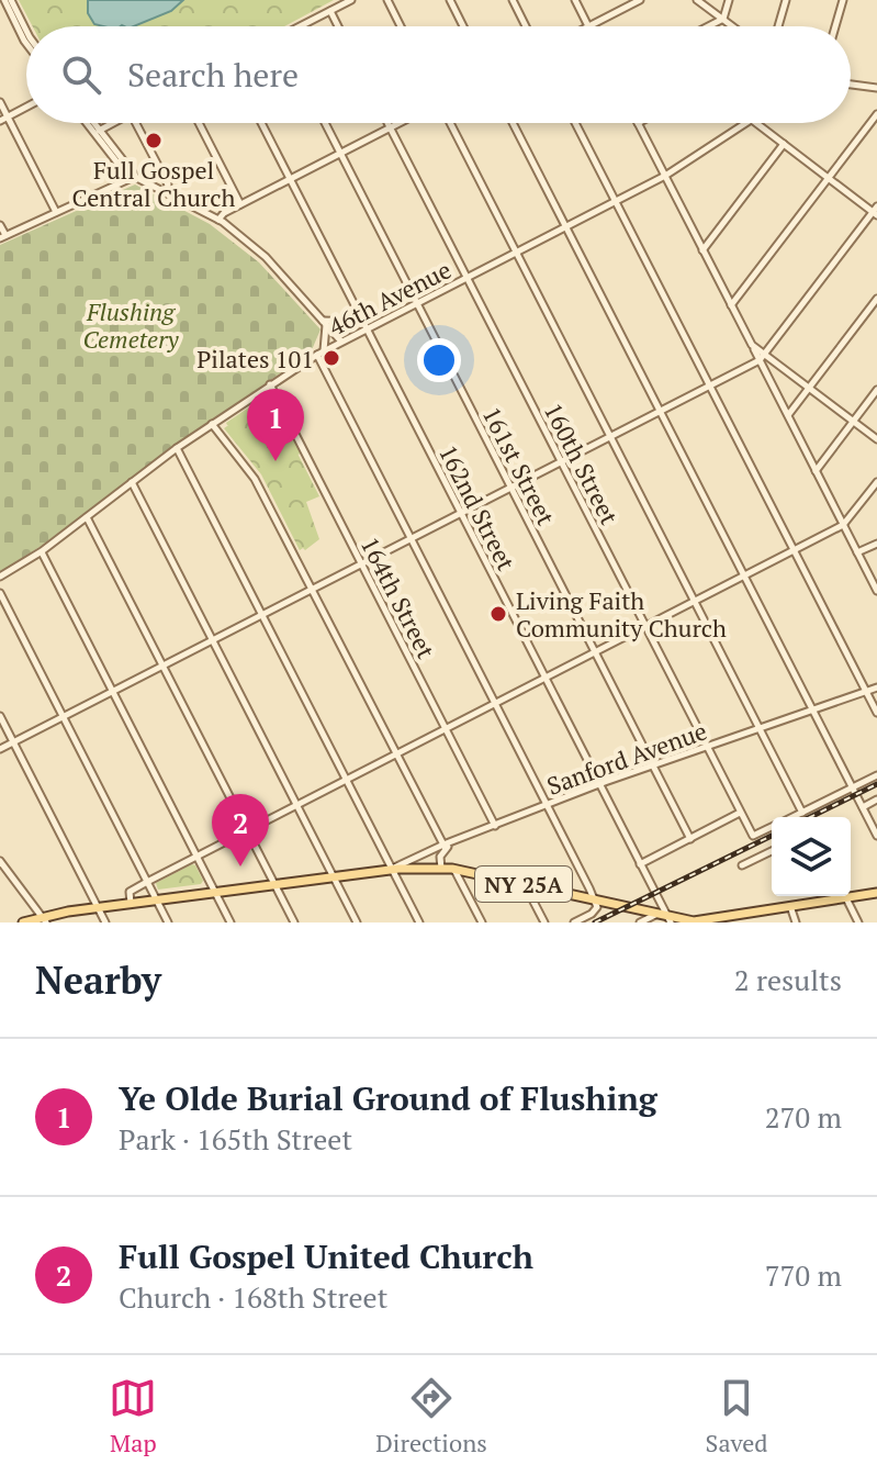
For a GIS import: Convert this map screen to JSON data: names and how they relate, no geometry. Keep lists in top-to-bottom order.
{
  "streets": {
    "main road": ["NY 25A"],
    "street": [
      "46th Avenue",
      "160th Street",
      "161st Street",
      "162nd Street",
      "164th Street",
      "Sanford Avenue"
    ]
  },
  "crossings": [
    ["46th Avenue", "160th Street"],
    ["46th Avenue", "161st Street"],
    ["46th Avenue", "162nd Street"],
    ["46th Avenue", "164th Street"],
    ["160th Street", "Sanford Avenue"],
    ["161st Street", "Sanford Avenue"],
    ["162nd Street", "Sanford Avenue"],
    ["162nd Street", "NY 25A"],
    ["164th Street", "Sanford Avenue"]
  ],
  "parks": ["Flushing Cemetery"],
  "places": ["Full Gospel Central Church", "Pilates 101", "Living Faith Community Church"],
  "page": {
    "search": "Search here",
    "pins": ["1", "2"],
    "heading": ["Nearby", "2 results"],
    "list": [
      {
        "mark": "1",
        "name": "Ye Olde Burial Ground of Flushing",
        "note": "Park · 165th Street",
        "value": "270 m"
      },
      {
        "mark": "2",
        "name": "Full Gospel United Church",
        "note": "Church · 168th Street",
        "value": "770 m"
      }
    ],
    "nav": ["Map", "Directions", "Saved"]
  }
}
